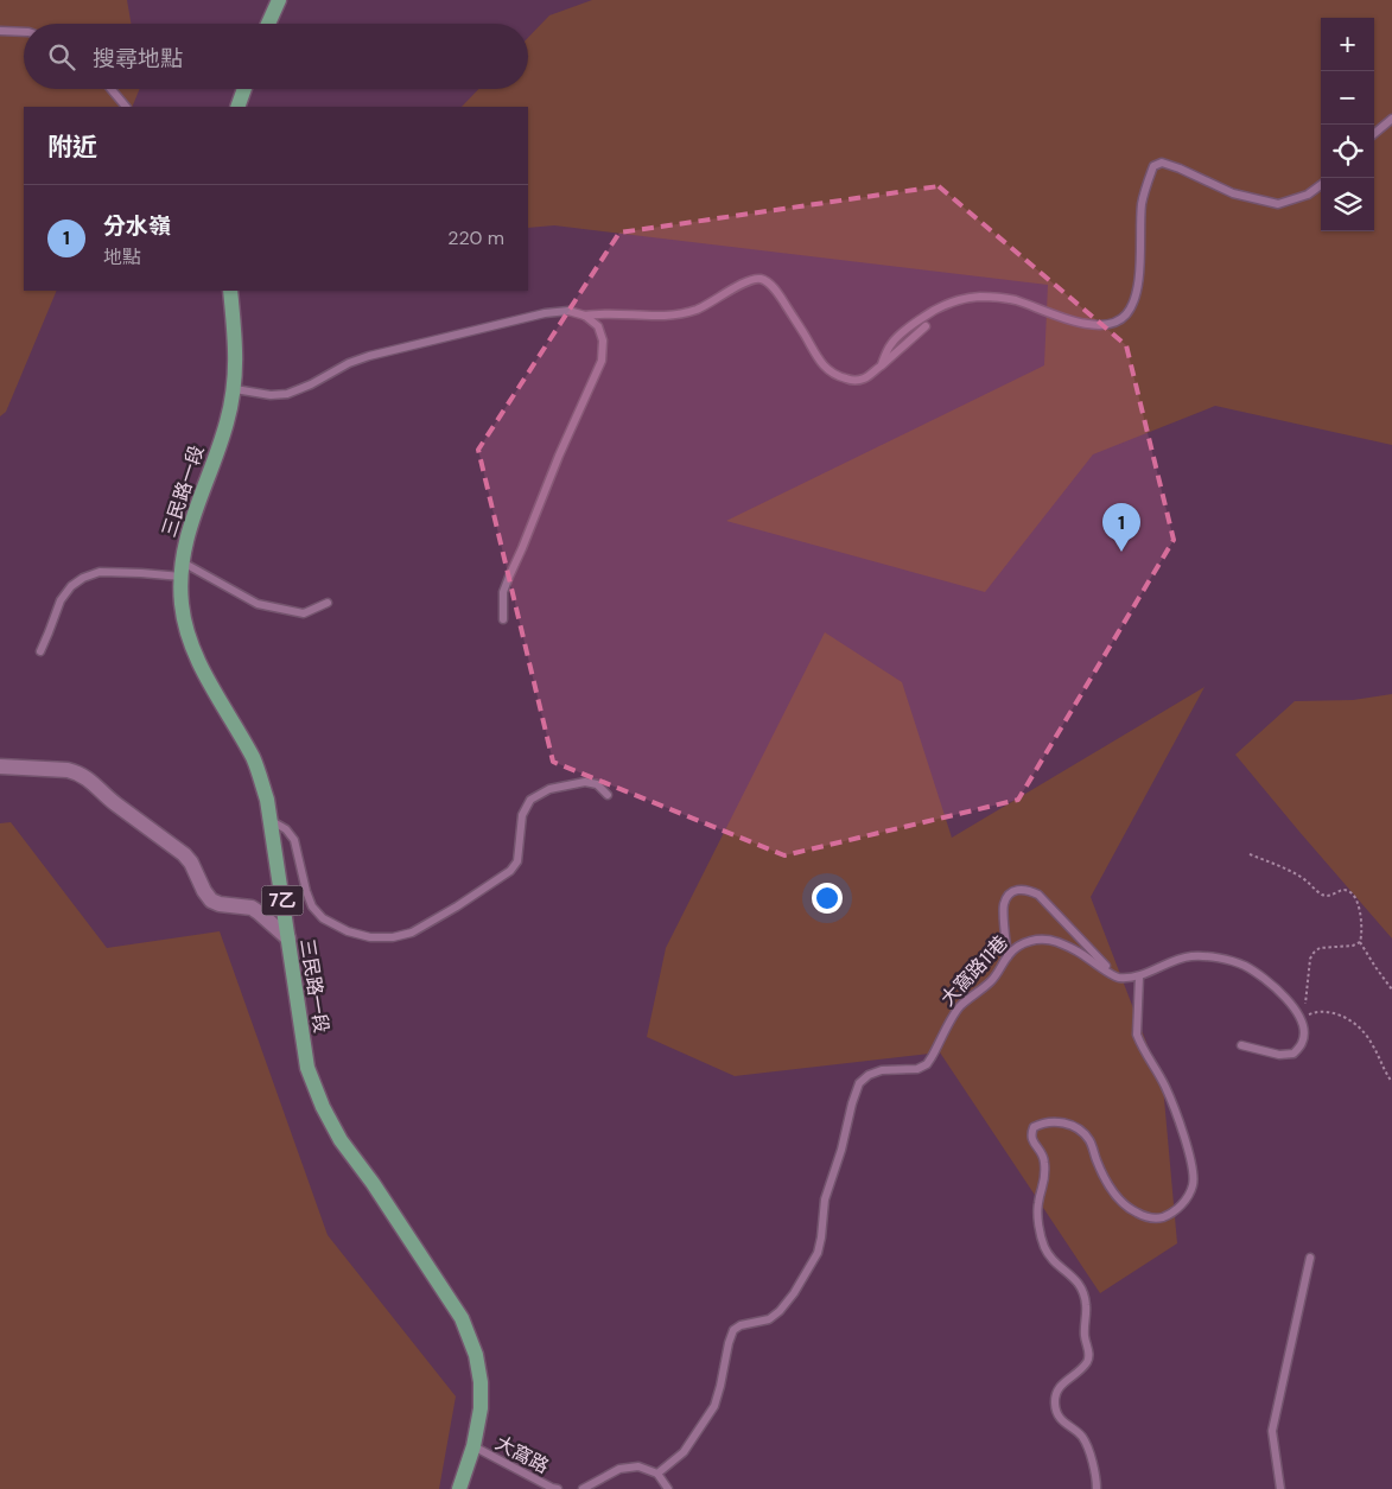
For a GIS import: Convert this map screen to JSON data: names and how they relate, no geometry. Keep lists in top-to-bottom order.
{
  "streets": {
    "main road": ["三民路一段", "7乙"],
    "lane": ["大窩路11巷", "大窩路"]
  },
  "crossings": [
    ["三民路一段", "大窩路"]
  ],
  "page": {
    "map_buttons": ["+", "−"],
    "search": "搜尋地點",
    "heading": "附近",
    "list": [
      {
        "mark": "1",
        "name": "分水嶺",
        "note": "地點",
        "value": "220 m"
      }
    ],
    "pins": "1"
  }
}
